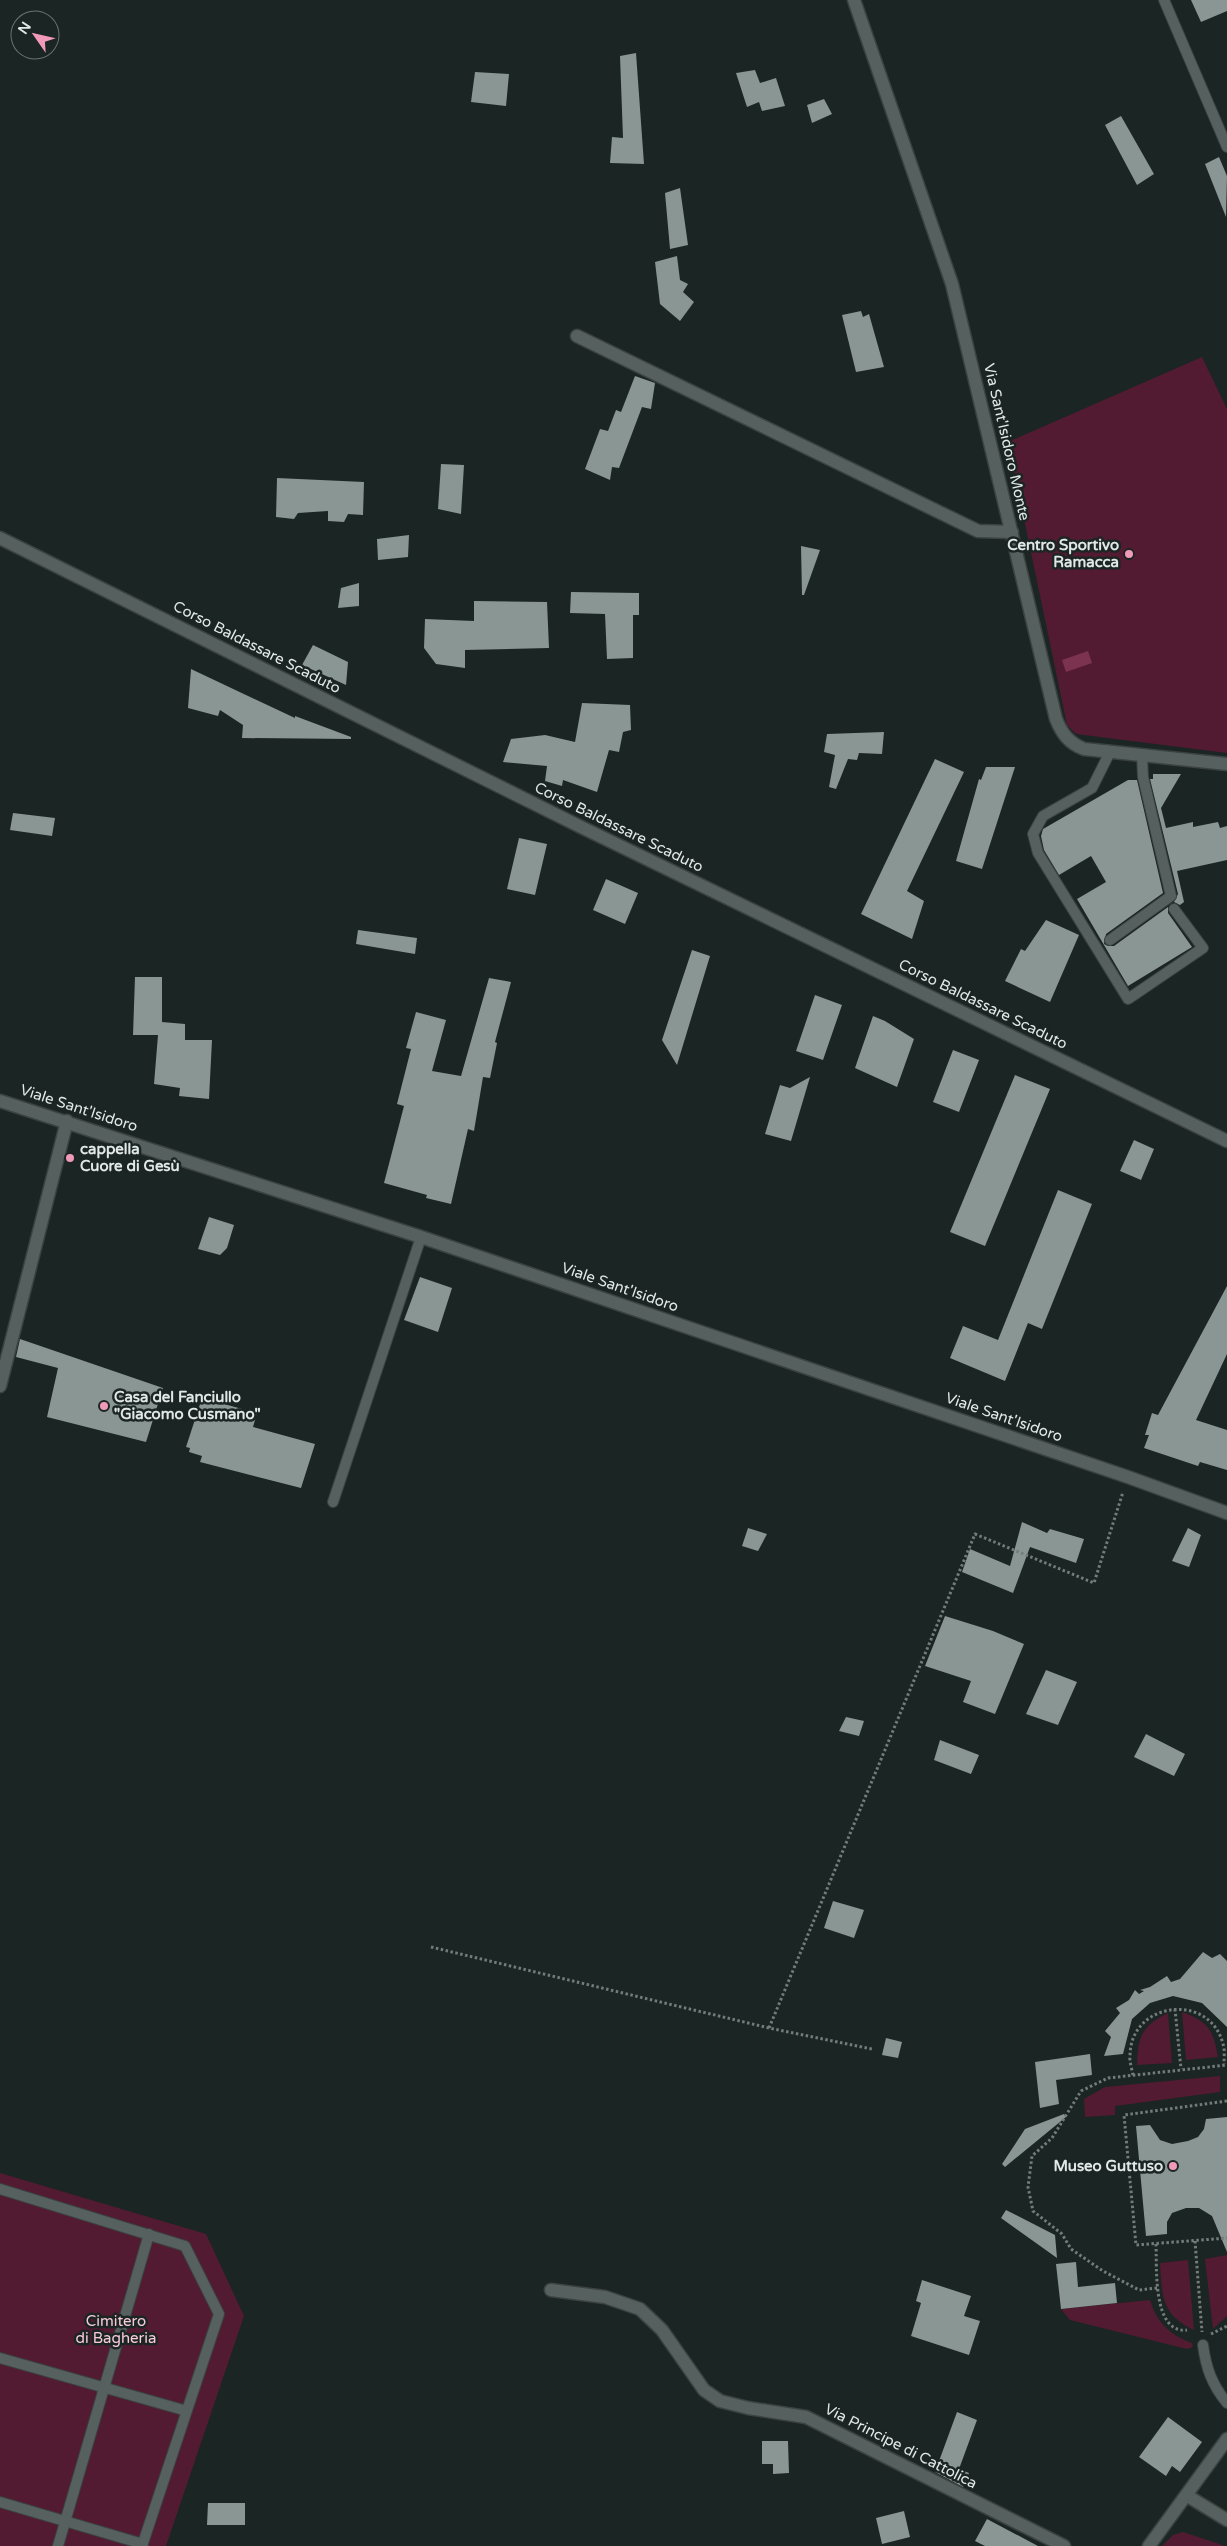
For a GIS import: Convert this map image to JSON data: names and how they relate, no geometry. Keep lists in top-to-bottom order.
{
  "streets": {
    "street": [
      "Via Sant'Isidoro Monte",
      "Corso Baldassare Scaduto",
      "Viale Sant'Isidoro",
      "Via Principe di Cattolica"
    ]
  },
  "parks": ["Cimitero di Bagheria"],
  "places": [
    "Centro Sportivo Ramacca",
    "cappella Cuore di Gesù",
    "Casa del Fanciullo \"Giacomo Cusmano\"",
    "Museo Guttuso"
  ],
  "north": "top left"
}
